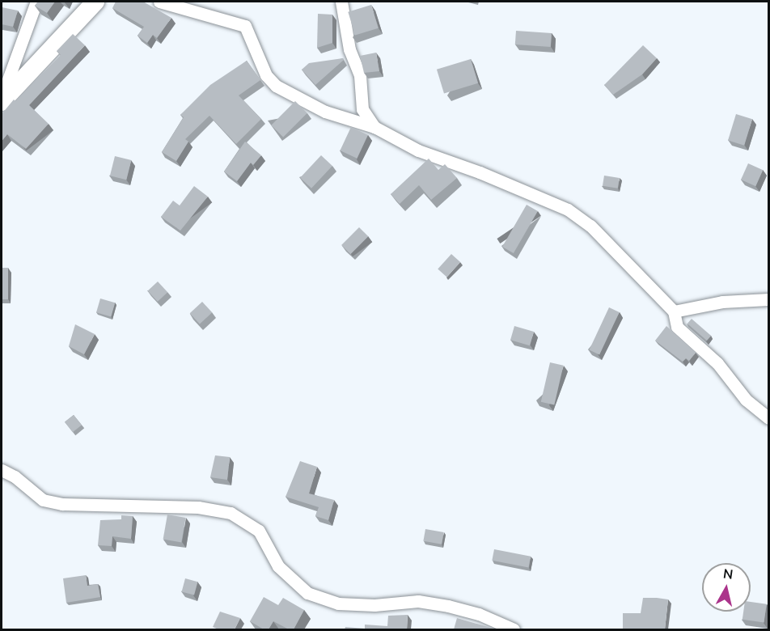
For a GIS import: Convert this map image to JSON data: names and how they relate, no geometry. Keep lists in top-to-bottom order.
{
  "north": "top"
}
